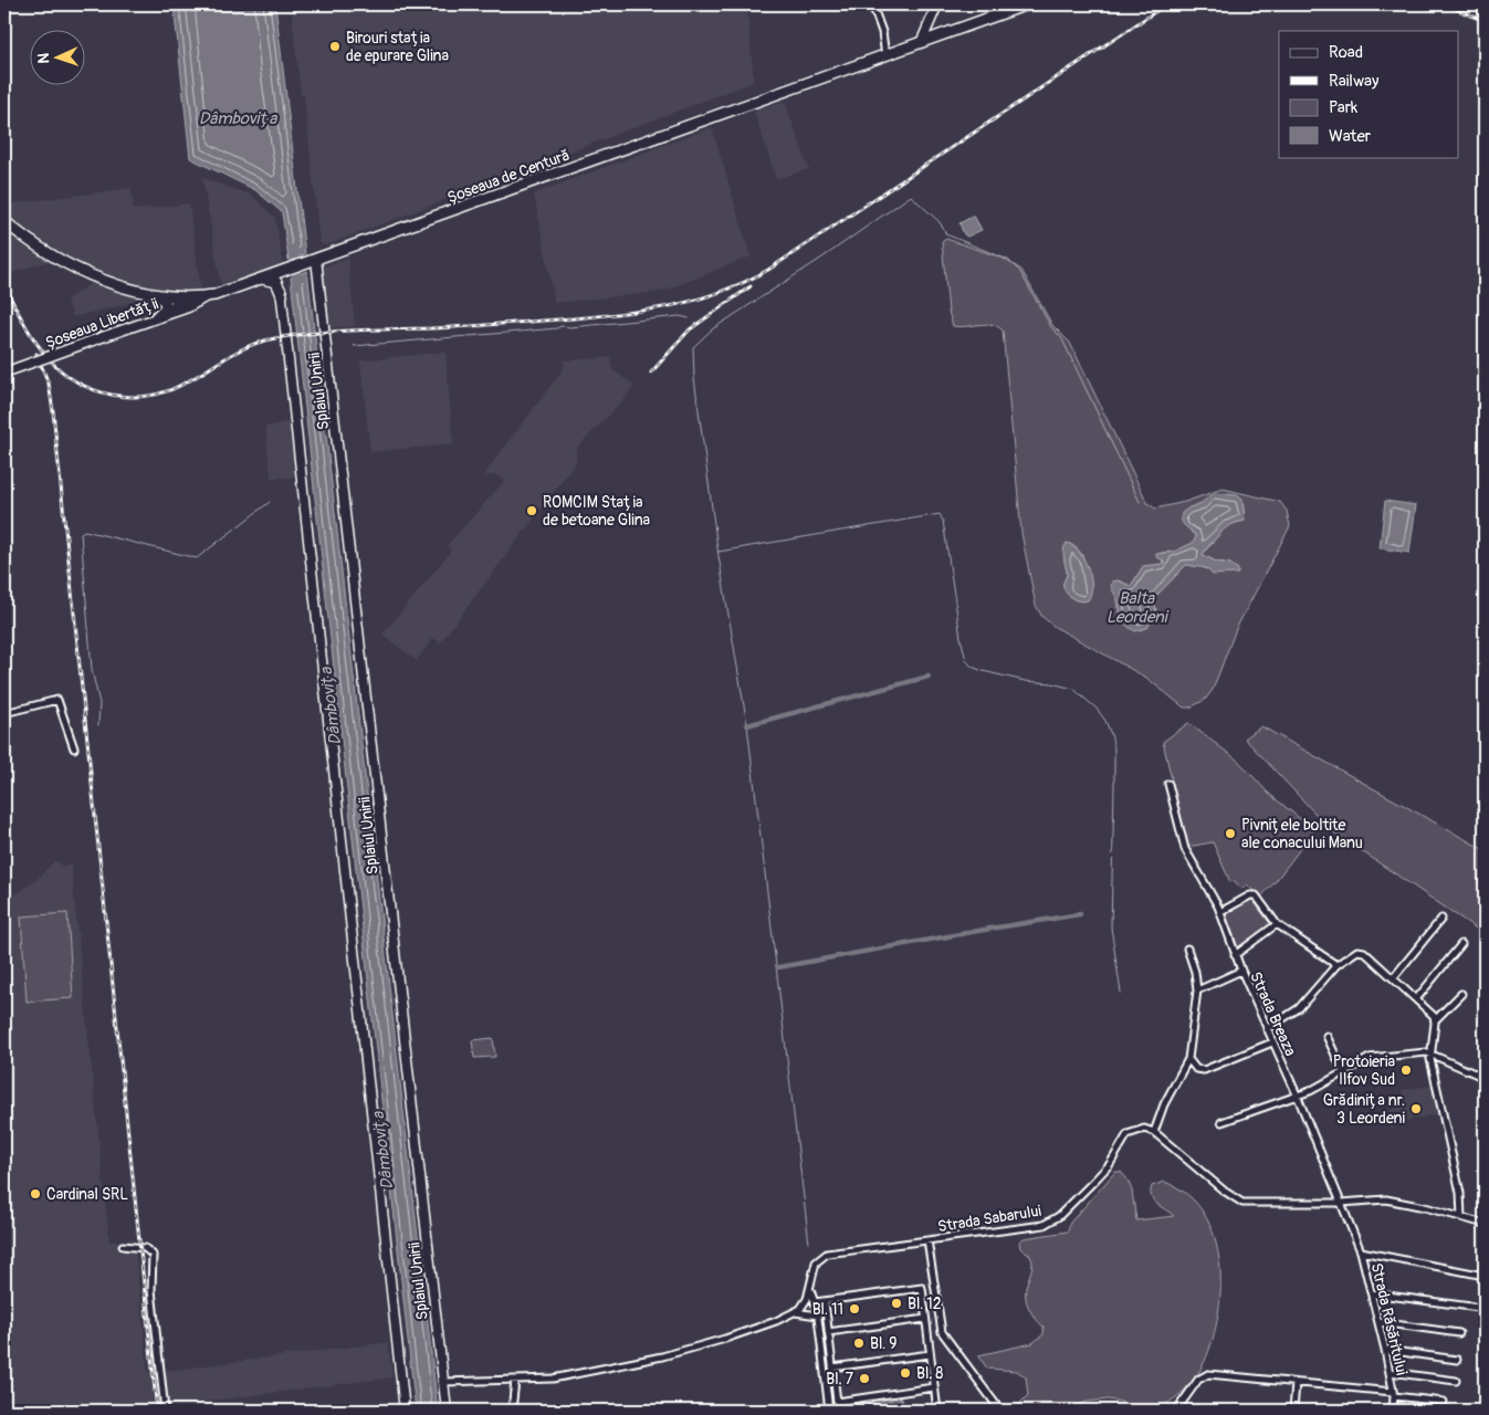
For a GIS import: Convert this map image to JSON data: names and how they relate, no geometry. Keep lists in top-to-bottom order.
{
  "streets": {
    "main road": ["Șoseaua de Centură", "Șoseaua Libertății", "Splaiul Unirii"],
    "street": ["Strada Breaza", "Strada Sabarului", "Strada Răsăritului"]
  },
  "crossings": [
    ["Șoseaua de Centură", "Șoseaua Libertății"],
    ["Șoseaua de Centură", "Splaiul Unirii"],
    ["Strada Breaza", "Strada Răsăritului"]
  ],
  "water": ["Dâmbovița", "Balta Leordeni"],
  "places": [
    "Birouri stația de epurare Glina",
    "ROMCIM Stația de betoane Glina",
    "Pivnițele boltite ale conacului Manu",
    "Protoieria Ilfov Sud",
    "Grădinița nr. 3 Leordeni",
    "Cardinal SRL",
    "Bl. 12",
    "Bl. 11",
    "Bl. 9",
    "Bl. 8",
    "Bl. 7"
  ],
  "legend": [
    "Road",
    "Railway",
    "Park",
    "Water"
  ],
  "north": "left"
}
